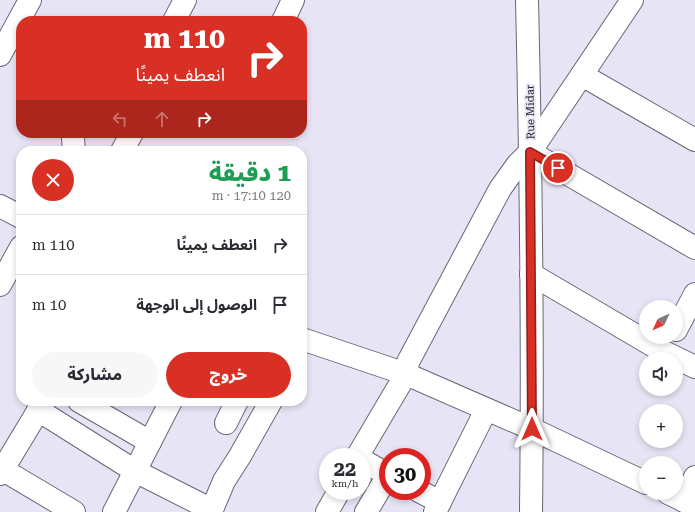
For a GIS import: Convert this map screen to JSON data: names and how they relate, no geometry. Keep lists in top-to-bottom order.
{
  "streets": {
    "street": ["Rue Midar"]
  },
  "north": "bottom left",
  "page": {
    "turn": ["110 m", "انعطف يمينًا"],
    "heading": ["1 دقيقة", "120 m · 17:10"],
    "list": [
      {
        "name": "انعطف يمينًا",
        "value": "110 m"
      },
      {
        "name": "الوصول إلى الوجهة",
        "value": "10 m"
      }
    ],
    "map_buttons": ["+", "−"],
    "buttons": ["خروج", "مشاركة"],
    "speed": "22 km/h",
    "limit": "30"
  }
}
